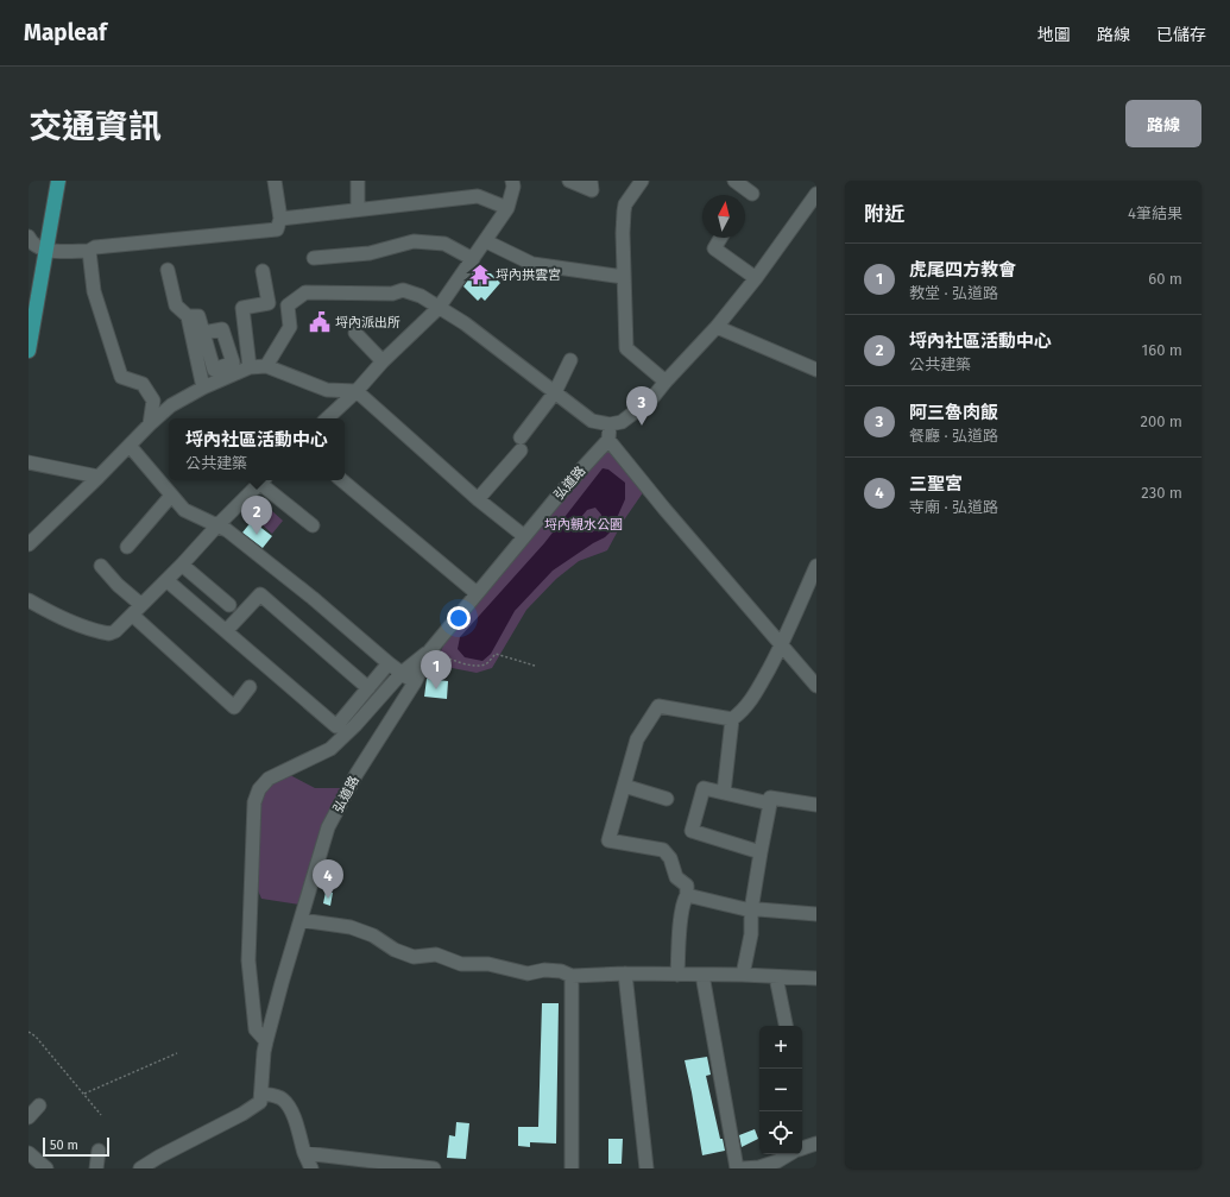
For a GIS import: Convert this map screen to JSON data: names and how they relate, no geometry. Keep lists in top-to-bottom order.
{
  "streets": {
    "street": ["弘道路"]
  },
  "parks": ["埒內親水公園"],
  "places": {
    "temple": ["埒內拱雲宮"],
    "public building": ["埒內派出所"]
  },
  "scale_bar": "50 m",
  "north": "top",
  "page": {
    "header": "Mapleaf",
    "nav": ["地圖", "路線", "已儲存"],
    "title": "交通資訊",
    "buttons": "路線",
    "heading": ["附近", "4筆結果"],
    "list": [
      {
        "mark": "1",
        "name": "虎尾四方教會",
        "note": "教堂 · 弘道路",
        "value": "60 m"
      },
      {
        "mark": "2",
        "name": "埒內社區活動中心",
        "note": "公共建築",
        "value": "160 m"
      },
      {
        "mark": "3",
        "name": "阿三魯肉飯",
        "note": "餐廳 · 弘道路",
        "value": "200 m"
      },
      {
        "mark": "4",
        "name": "三聖宮",
        "note": "寺廟 · 弘道路",
        "value": "230 m"
      }
    ],
    "pins": [
      "3",
      "2",
      "1",
      "4"
    ],
    "popup": ["埒內社區活動中心", "公共建築"],
    "map_buttons": ["+", "−"],
    "scale": "50 m"
  }
}
